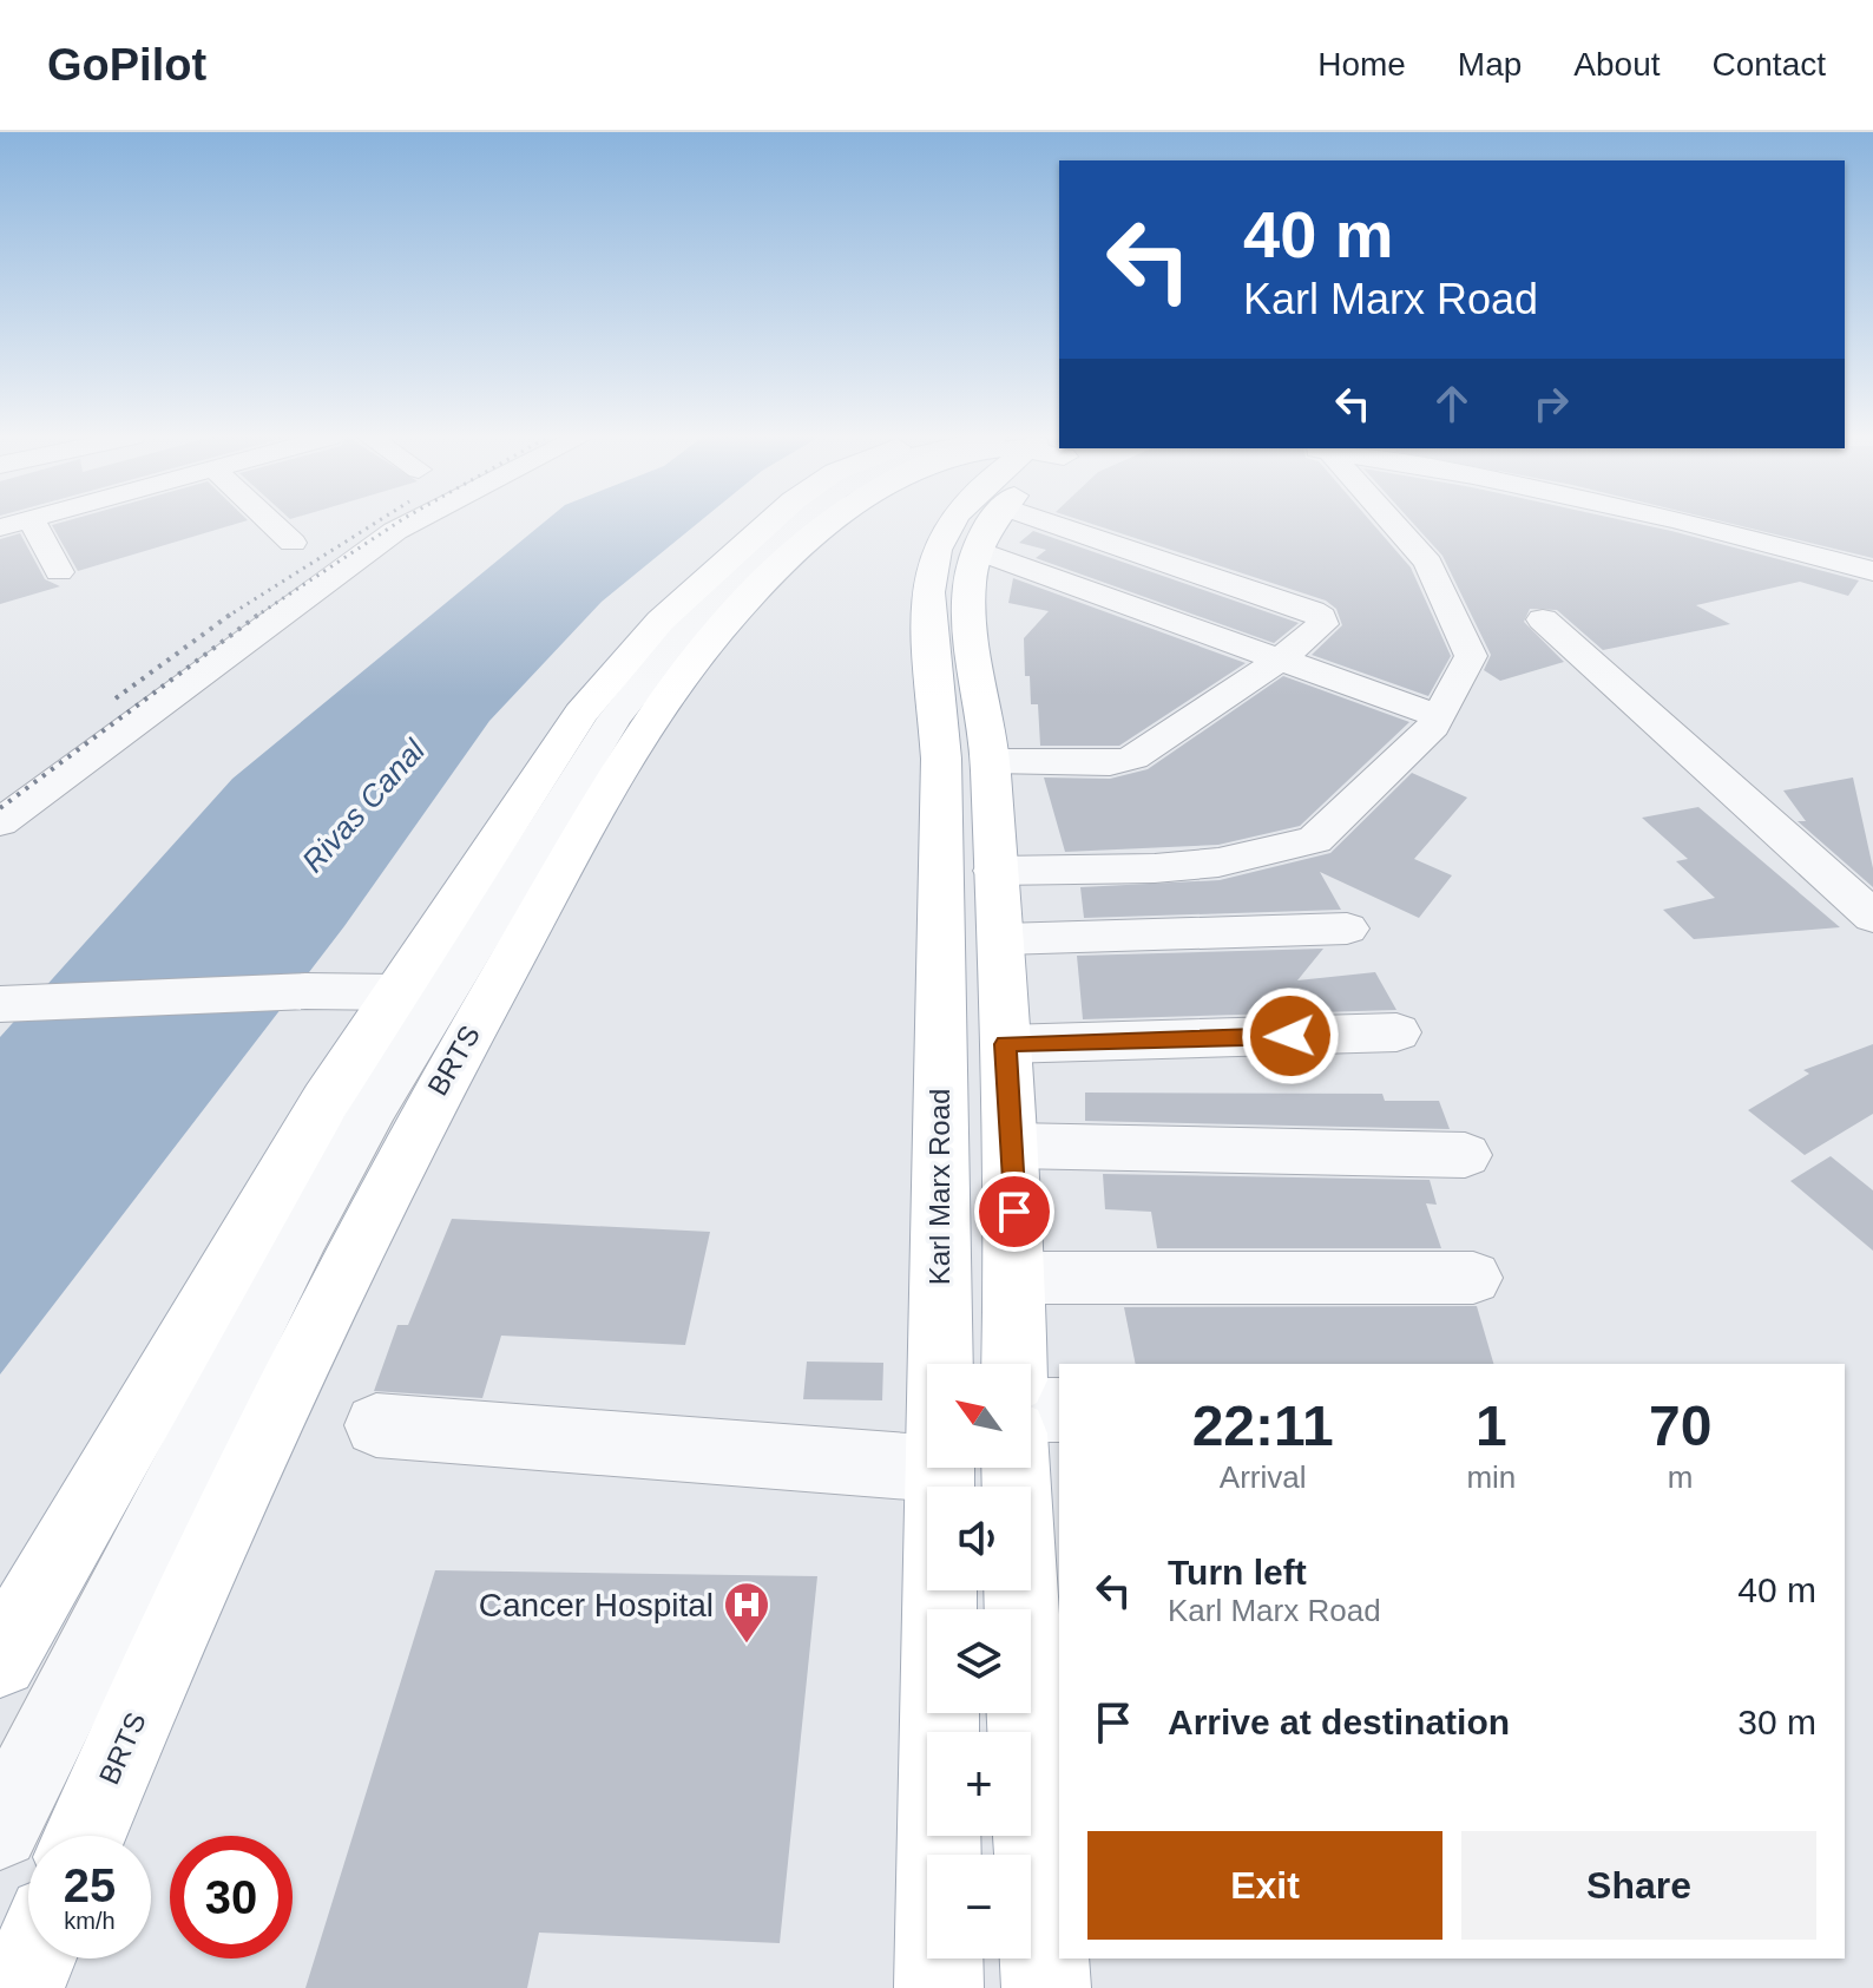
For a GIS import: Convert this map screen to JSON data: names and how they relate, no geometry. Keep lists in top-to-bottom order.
{
  "streets": {
    "main road": ["BRTS", "Karl Marx Road"]
  },
  "water": ["Rivas Canal"],
  "places": {
    "hospital": ["Cancer Hospital"]
  },
  "north": "top left",
  "page": {
    "header": "GoPilot",
    "nav": [
      "Home",
      "Map",
      "About",
      "Contact"
    ],
    "turn": ["40 m", "Karl Marx Road"],
    "map_buttons": ["+", "−"],
    "eta": [
      "22:11",
      "Arrival",
      "1",
      "min",
      "70",
      "m"
    ],
    "list": [
      {
        "name": "Turn left",
        "note": "Karl Marx Road",
        "value": "40 m"
      },
      {
        "name": "Arrive at destination",
        "value": "30 m"
      }
    ],
    "buttons": ["Exit", "Share"],
    "speed": "25 km/h",
    "limit": "30"
  }
}
